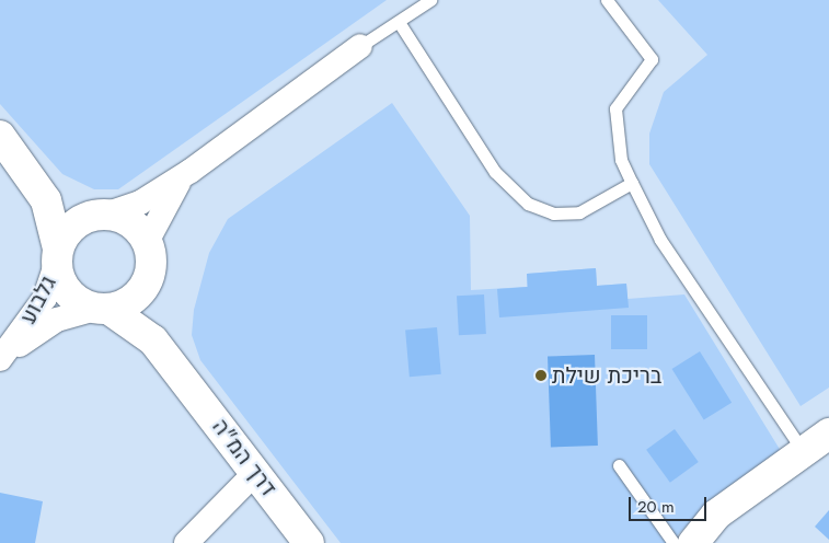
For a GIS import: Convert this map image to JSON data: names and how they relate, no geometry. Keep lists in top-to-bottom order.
{
  "streets": {
    "street": ["גלבוע", "דרך המ\"ה"]
  },
  "crossings": [
    ["גלבוע", "דרך המ\"ה"]
  ],
  "places": ["בריכת שילת"],
  "scale_bar": "20 m"
}
